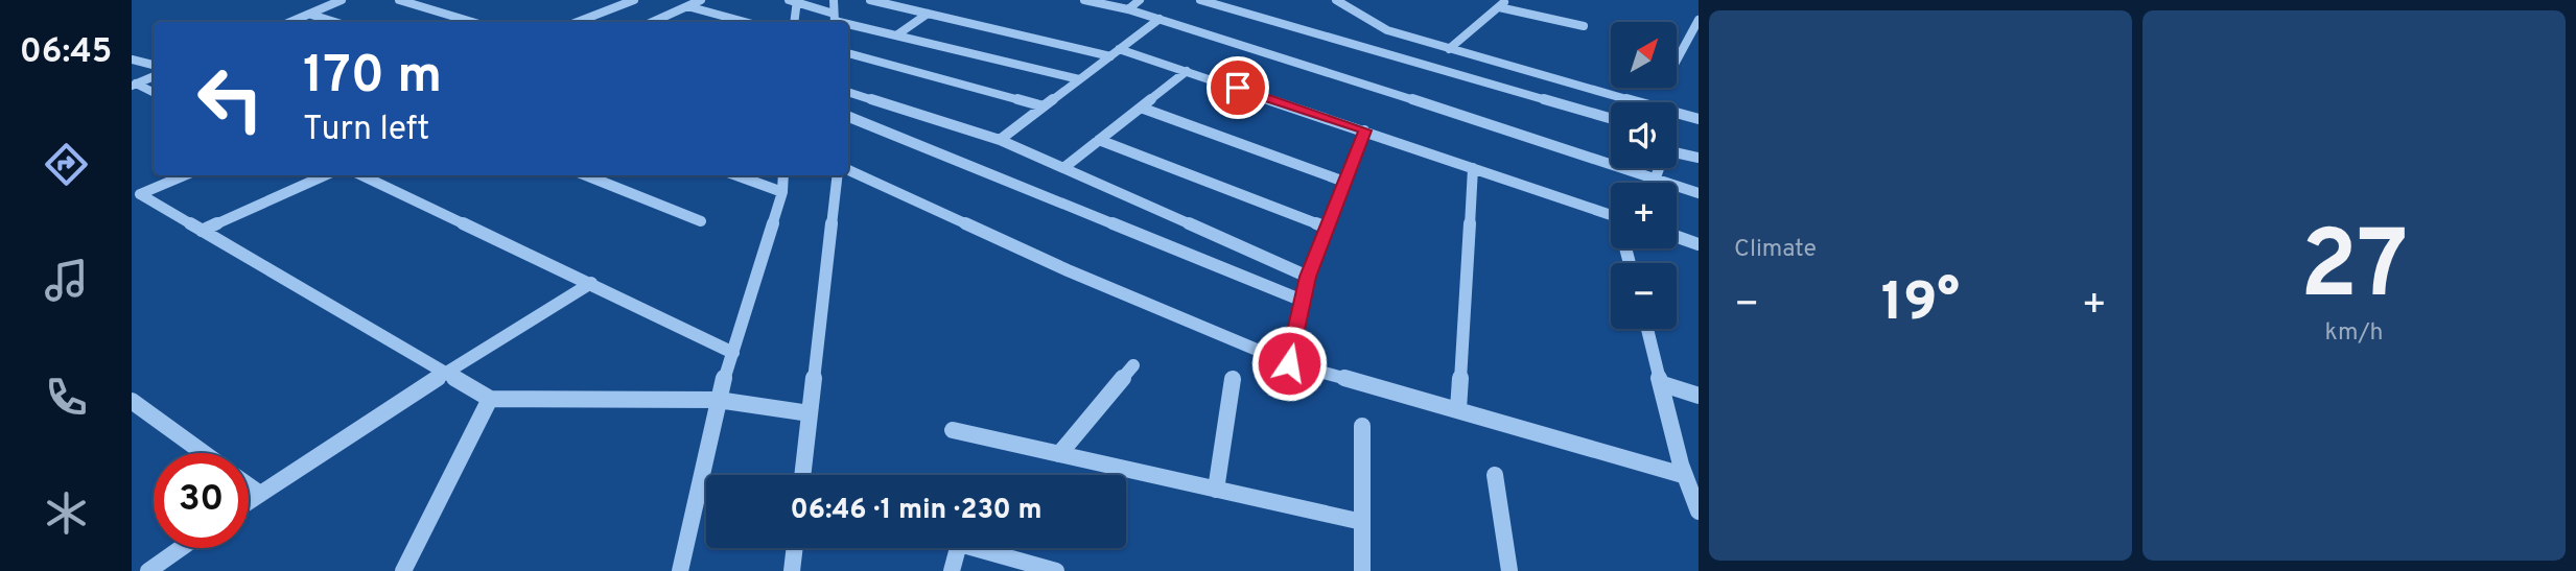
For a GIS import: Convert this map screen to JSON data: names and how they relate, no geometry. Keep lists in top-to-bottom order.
{
  "north": "top right",
  "page": {
    "tabs": "06:45",
    "tile": [
      "Climate",
      ["27", "km/h"]
    ],
    "map_buttons": ["+", "−"],
    "turn": ["170 m", "Turn left"],
    "heat": ["−", "19°", "+"],
    "limit": "30",
    "trip": "06:46 · 1 min · 230 m"
  }
}
